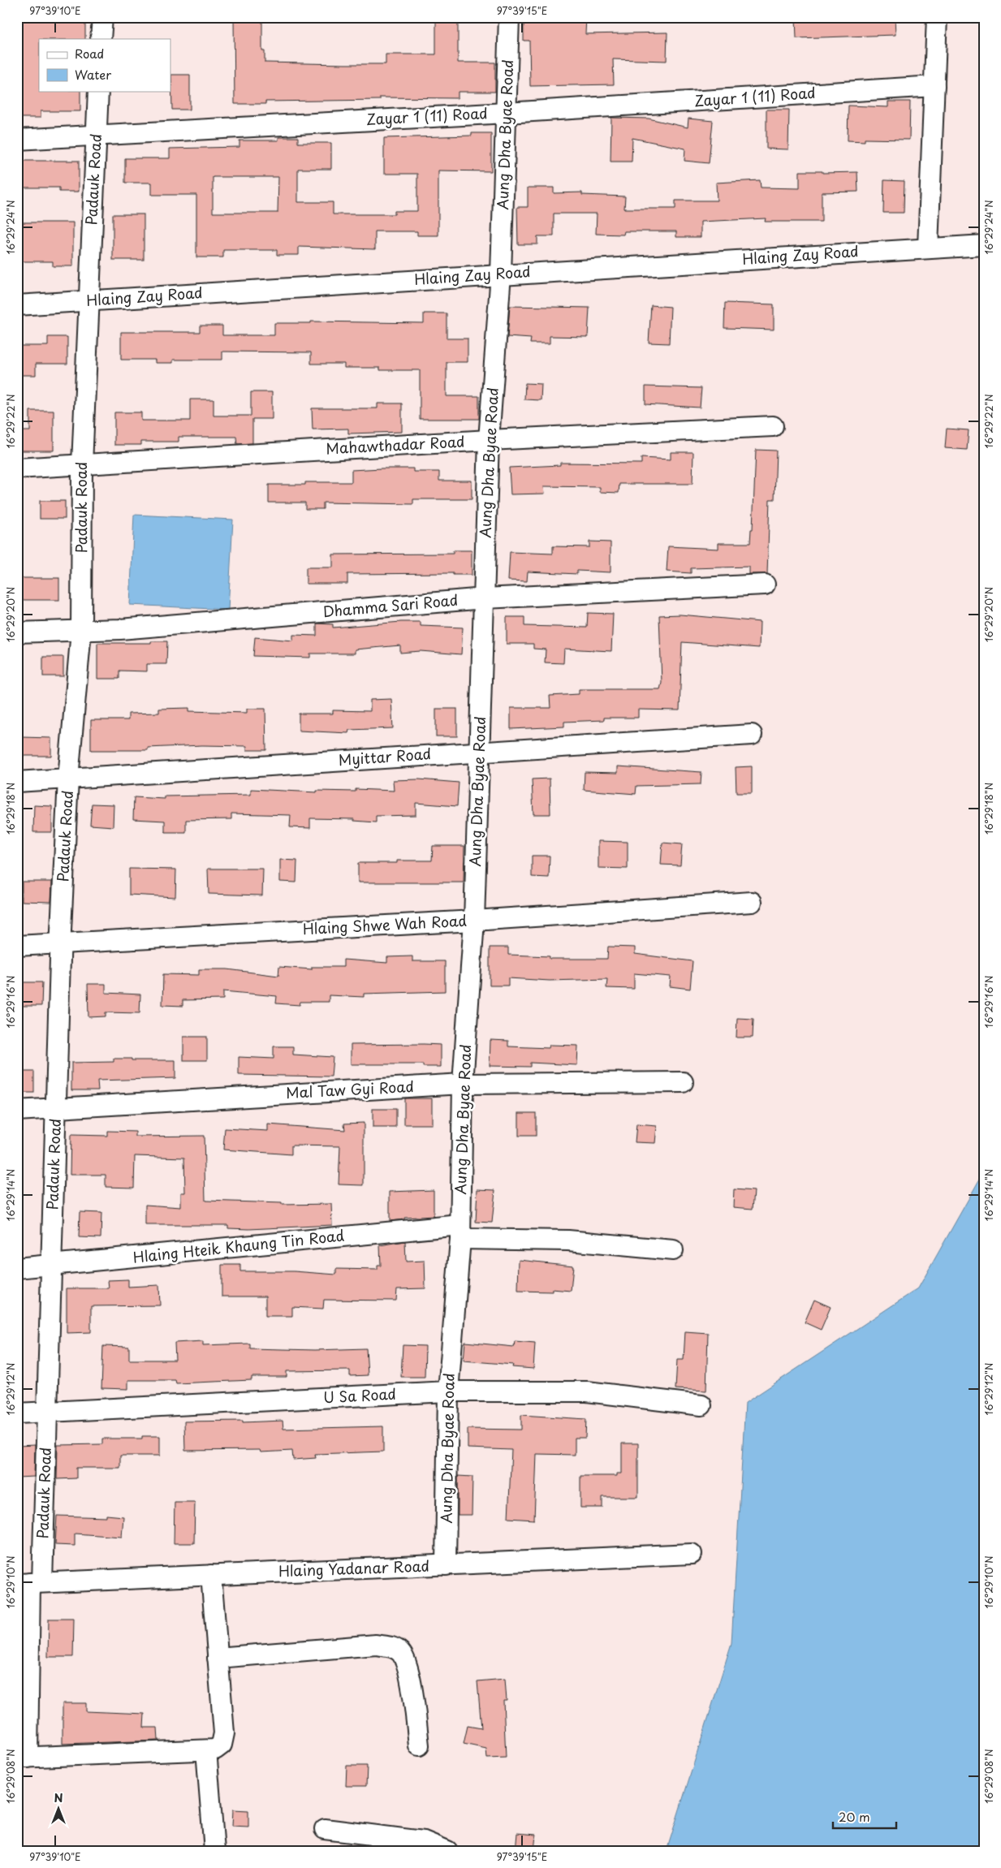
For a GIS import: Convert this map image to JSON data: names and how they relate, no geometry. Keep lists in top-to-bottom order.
{
  "streets": {
    "street": [
      "Zayar 1 (11) Road",
      "Aung Dha Byae Road",
      "Padauk Road",
      "Hlaing Zay Road",
      "Mahawthadar Road",
      "Dhamma Sari Road",
      "Myittar Road",
      "Hlaing Shwe Wah Road",
      "Mal Taw Gyi Road",
      "Hlaing Hteik Khaung Tin Road",
      "U Sa Road",
      "Hlaing Yadanar Road"
    ]
  },
  "crossings": [
    ["Zayar 1 (11) Road", "Aung Dha Byae Road"],
    ["Zayar 1 (11) Road", "Padauk Road"],
    ["Aung Dha Byae Road", "Hlaing Zay Road"],
    ["Aung Dha Byae Road", "Mahawthadar Road"],
    ["Aung Dha Byae Road", "Dhamma Sari Road"],
    ["Aung Dha Byae Road", "Myittar Road"],
    ["Aung Dha Byae Road", "Hlaing Shwe Wah Road"],
    ["Aung Dha Byae Road", "Mal Taw Gyi Road"],
    ["Aung Dha Byae Road", "Hlaing Hteik Khaung Tin Road"],
    ["Aung Dha Byae Road", "U Sa Road"],
    ["Aung Dha Byae Road", "Hlaing Yadanar Road"],
    ["Padauk Road", "Hlaing Zay Road"],
    ["Padauk Road", "Mahawthadar Road"],
    ["Padauk Road", "Dhamma Sari Road"],
    ["Padauk Road", "Myittar Road"],
    ["Padauk Road", "Hlaing Shwe Wah Road"],
    ["Padauk Road", "Mal Taw Gyi Road"],
    ["Padauk Road", "Hlaing Hteik Khaung Tin Road"],
    ["Padauk Road", "U Sa Road"],
    ["Padauk Road", "Hlaing Yadanar Road"]
  ],
  "legend": ["Road", "Water"],
  "scale_bar": "20 m",
  "north": "top",
  "coordinates": [
    "97°39'10\"E",
    "97°39'15\"E",
    "16°29'24\"N",
    "16°29'22\"N",
    "16°29'20\"N",
    "16°29'18\"N",
    "16°29'16\"N",
    "16°29'14\"N",
    "16°29'12\"N",
    "16°29'10\"N",
    "16°29'08\"N"
  ]
}
